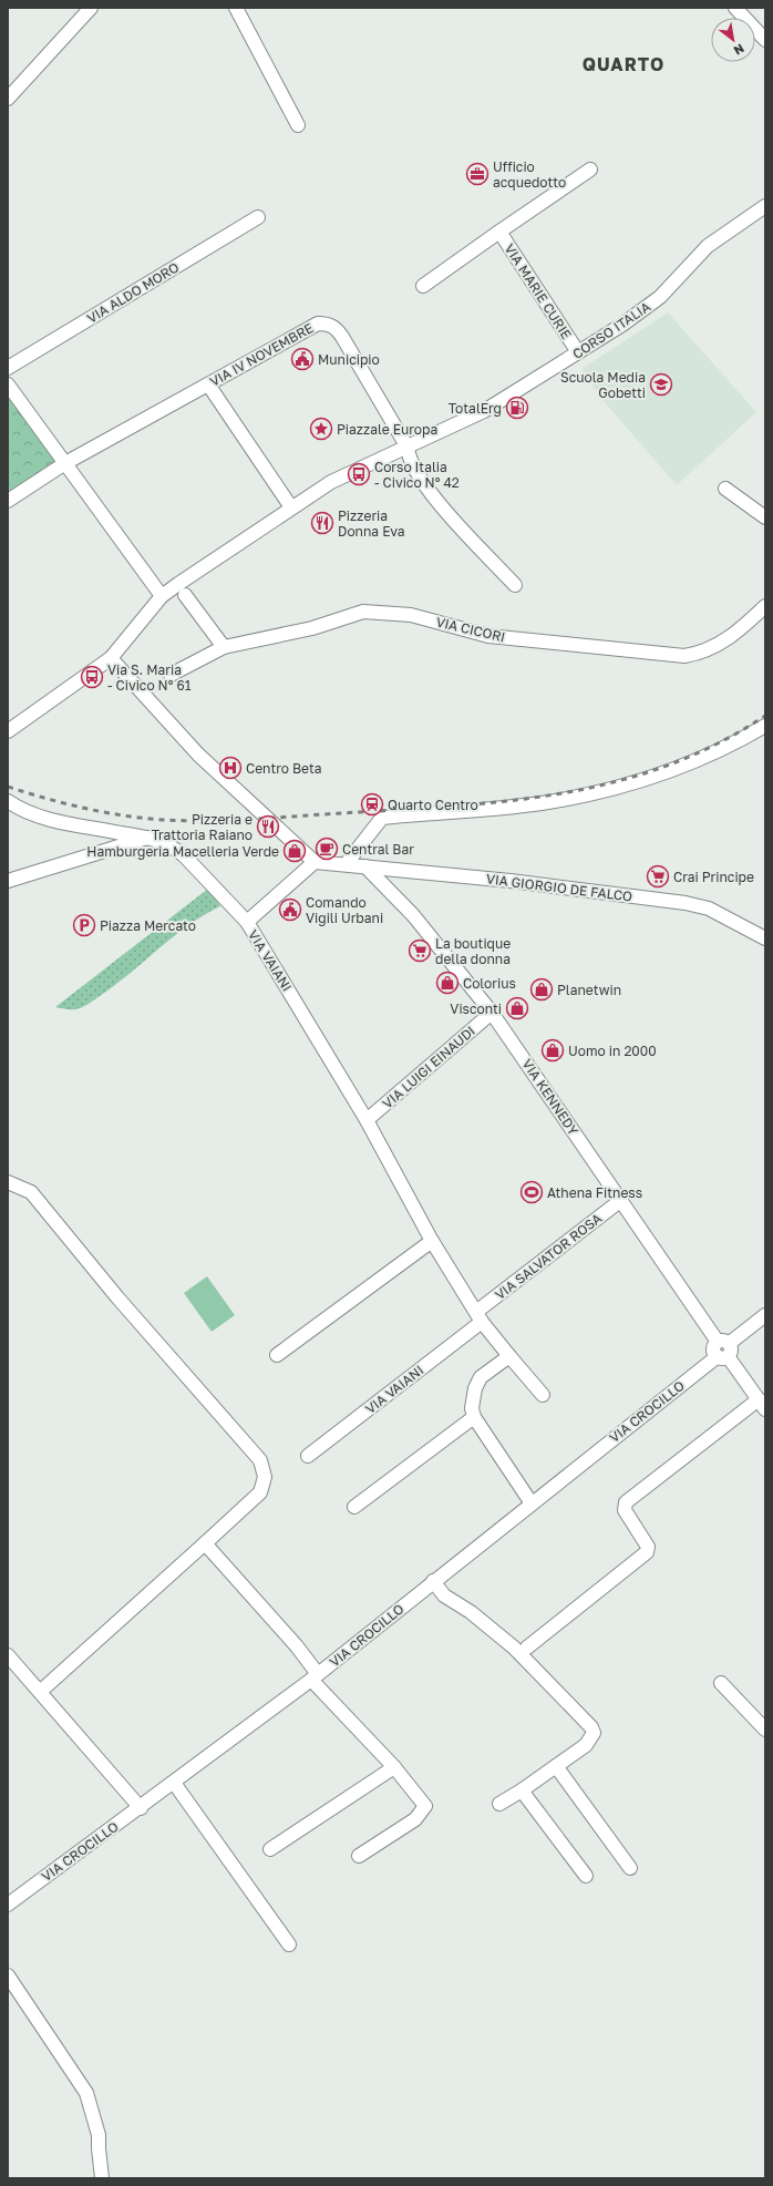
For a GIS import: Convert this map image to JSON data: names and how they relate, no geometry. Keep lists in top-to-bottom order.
{
  "streets": {
    "street": [
      "VIA MARIE CURIE",
      "VIA ALDO MORO",
      "CORSO ITALIA",
      "VIA IV NOVEMBRE",
      "VIA CICORI",
      "VIA GIORGIO DE FALCO",
      "VIA VAIANI",
      "VIA LUIGI EINAUDI",
      "VIA KENNEDY",
      "VIA SALVATOR ROSA",
      "VIA CROCILLO"
    ]
  },
  "crossings": [
    ["VIA MARIE CURIE", "CORSO ITALIA"],
    ["CORSO ITALIA", "VIA IV NOVEMBRE"],
    ["VIA GIORGIO DE FALCO", "VIA KENNEDY"],
    ["VIA VAIANI", "VIA LUIGI EINAUDI"],
    ["VIA VAIANI", "VIA SALVATOR ROSA"],
    ["VIA LUIGI EINAUDI", "VIA KENNEDY"],
    ["VIA KENNEDY", "VIA SALVATOR ROSA"],
    ["VIA KENNEDY", "VIA CROCILLO"]
  ],
  "districts": ["QUARTO"],
  "places": {
    "office": ["Ufficio acquedotto"],
    "public building": ["Municipio", "Comando Vigili Urbani"],
    "school or university": ["Scuola Media Gobetti"],
    "fuel station": ["TotalErg"],
    "place": ["Piazzale Europa"],
    "bus stop": ["Corso Italia - Civico N° 42", "Via S. Maria - Civico N° 61"],
    "restaurant": ["Pizzeria Donna Eva", "Pizzeria e Trattoria Raiano"],
    "hospital": ["Centro Beta"],
    "station": ["Quarto Centro"],
    "cafe": ["Central Bar"],
    "shop": [
      "Hamburgeria Macelleria Verde",
      "Colorius",
      "Planetwin",
      "Visconti",
      "Uomo in 2000"
    ],
    "supermarket": ["Crai Principe", "La boutique della donna"],
    "parking": ["Piazza Mercato"],
    "sports": ["Athena Fitness"]
  },
  "north": "bottom right"
}
